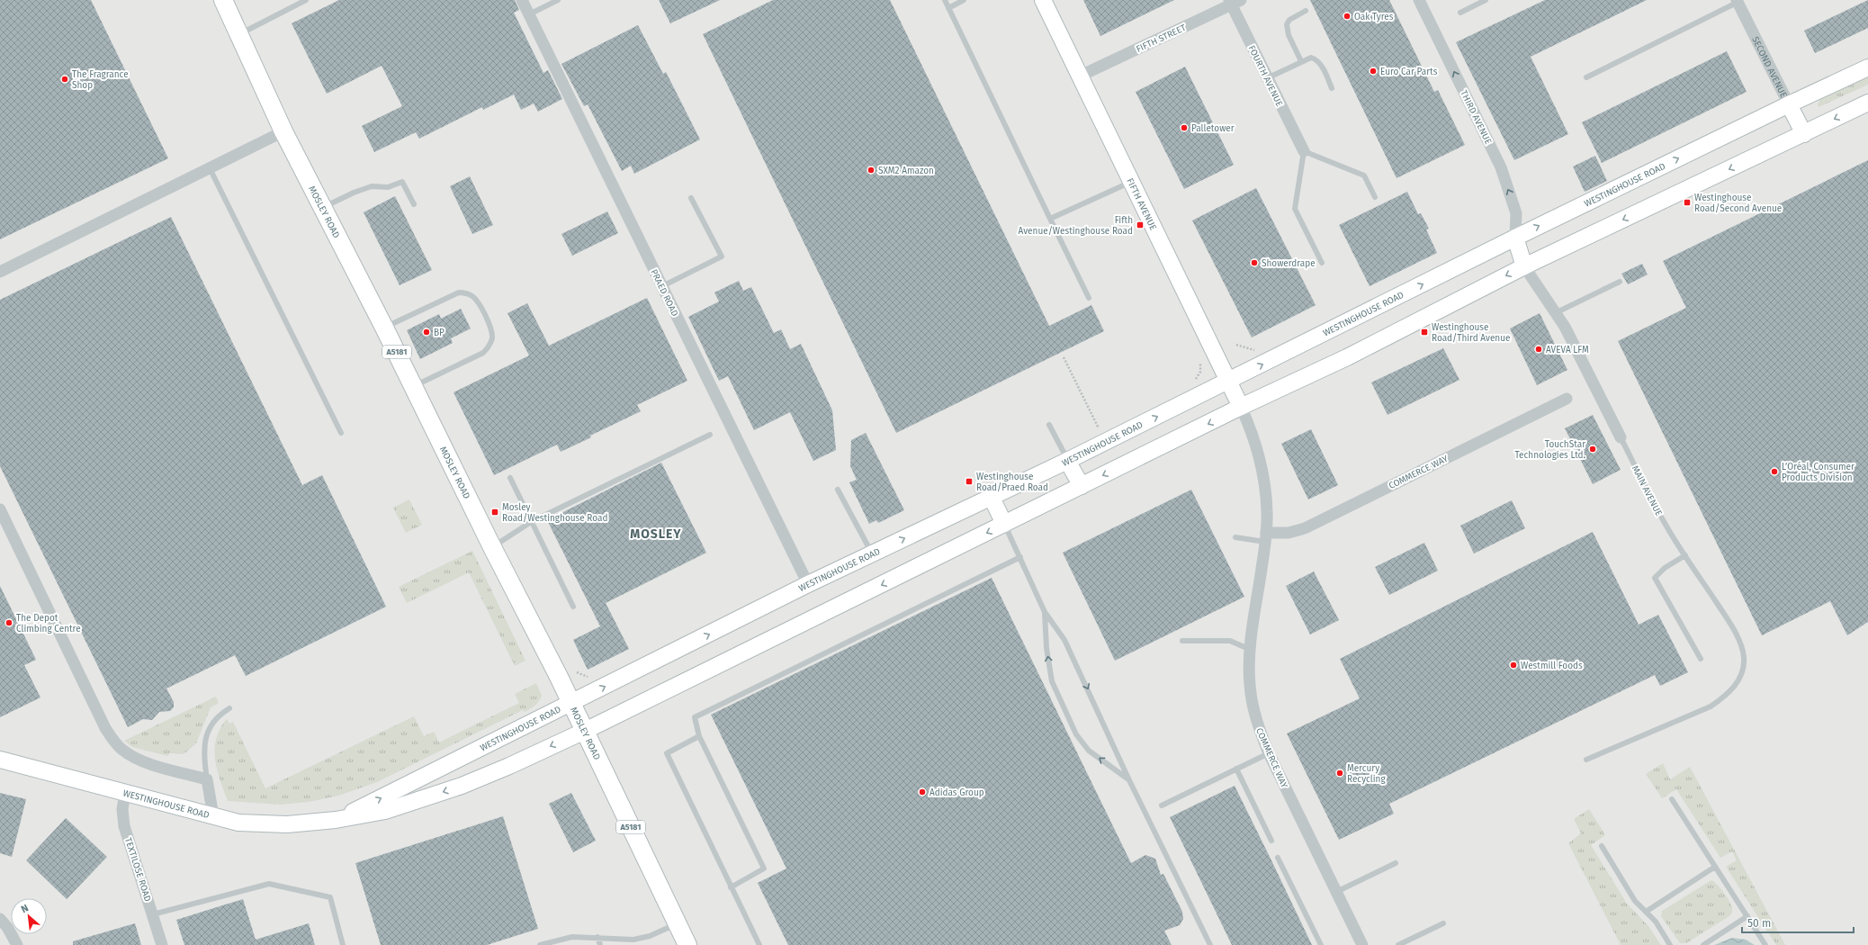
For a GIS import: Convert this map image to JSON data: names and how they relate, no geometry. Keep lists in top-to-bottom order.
{
  "streets": {
    "main road": ["MOSLEY ROAD", "A5181"],
    "street": [
      "FIFTH STREET",
      "SECOND AVENUE",
      "FOURTH AVENUE",
      "THIRD AVENUE",
      "WESTINGHOUSE ROAD",
      "FIFTH AVENUE",
      "PRAED ROAD",
      "COMMERCE WAY",
      "MAIN AVENUE",
      "TEXTILOSE ROAD"
    ]
  },
  "crossings": [
    ["FIFTH STREET", "FOURTH AVENUE"],
    ["FIFTH STREET", "FIFTH AVENUE"],
    ["SECOND AVENUE", "WESTINGHOUSE ROAD"],
    ["THIRD AVENUE", "WESTINGHOUSE ROAD"],
    ["WESTINGHOUSE ROAD", "FIFTH AVENUE"],
    ["WESTINGHOUSE ROAD", "MOSLEY ROAD"],
    ["WESTINGHOUSE ROAD", "PRAED ROAD"],
    ["WESTINGHOUSE ROAD", "COMMERCE WAY"],
    ["WESTINGHOUSE ROAD", "MAIN AVENUE"],
    ["WESTINGHOUSE ROAD", "TEXTILOSE ROAD"],
    ["FIFTH AVENUE", "COMMERCE WAY"]
  ],
  "one_way": ["THIRD AVENUE"],
  "districts": ["MOSLEY"],
  "places": {
    "other": [
      "Oak Tyres",
      "Euro Car Parts",
      "The Fragrance Shop",
      "Palletower",
      "SXM2 Amazon",
      "Showerdrape",
      "BP",
      "AVEVA LFM",
      "TouchStar Technologies Ltd.",
      "L’Oréal, Consumer Products Division",
      "The Depot Climbing Centre",
      "Westmill Foods",
      "Mercury Recycling",
      "Adidas Group"
    ],
    "transit": [
      "Westinghouse Road/Second Avenue",
      "Fifth Avenue/Westinghouse Road",
      "Westinghouse Road/Third Avenue",
      "Westinghouse Road/Praed Road",
      "Mosley Road/Westinghouse Road"
    ]
  },
  "scale_bar": "50 m",
  "north": "top left"
}
